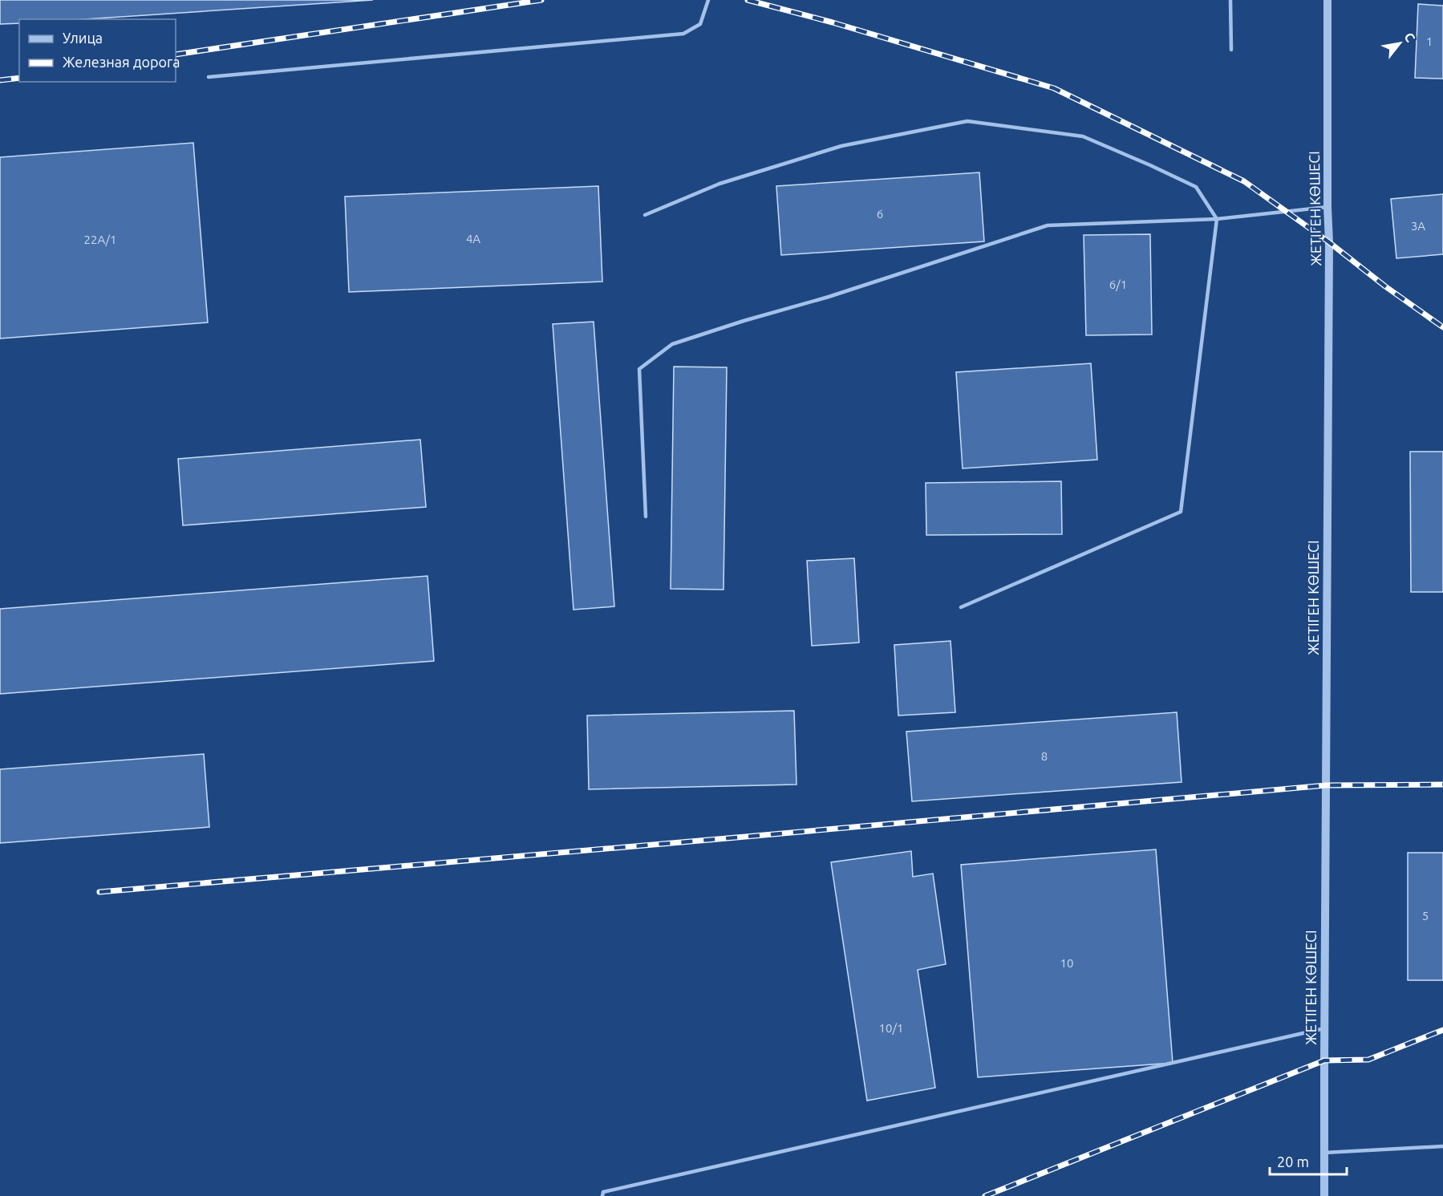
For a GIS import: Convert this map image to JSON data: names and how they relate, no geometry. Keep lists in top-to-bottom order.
{
  "streets": {
    "street": ["ЖЕТІГЕН КӨШЕСІ"]
  },
  "house_numbers": [
    "1",
    "6",
    "3А",
    "4А",
    "22А/1",
    "6/1",
    "8",
    "5",
    "10",
    "10/1"
  ],
  "legend": ["Улица", "Железная дорога"],
  "scale_bar": "20 m",
  "north": "top right"
}
